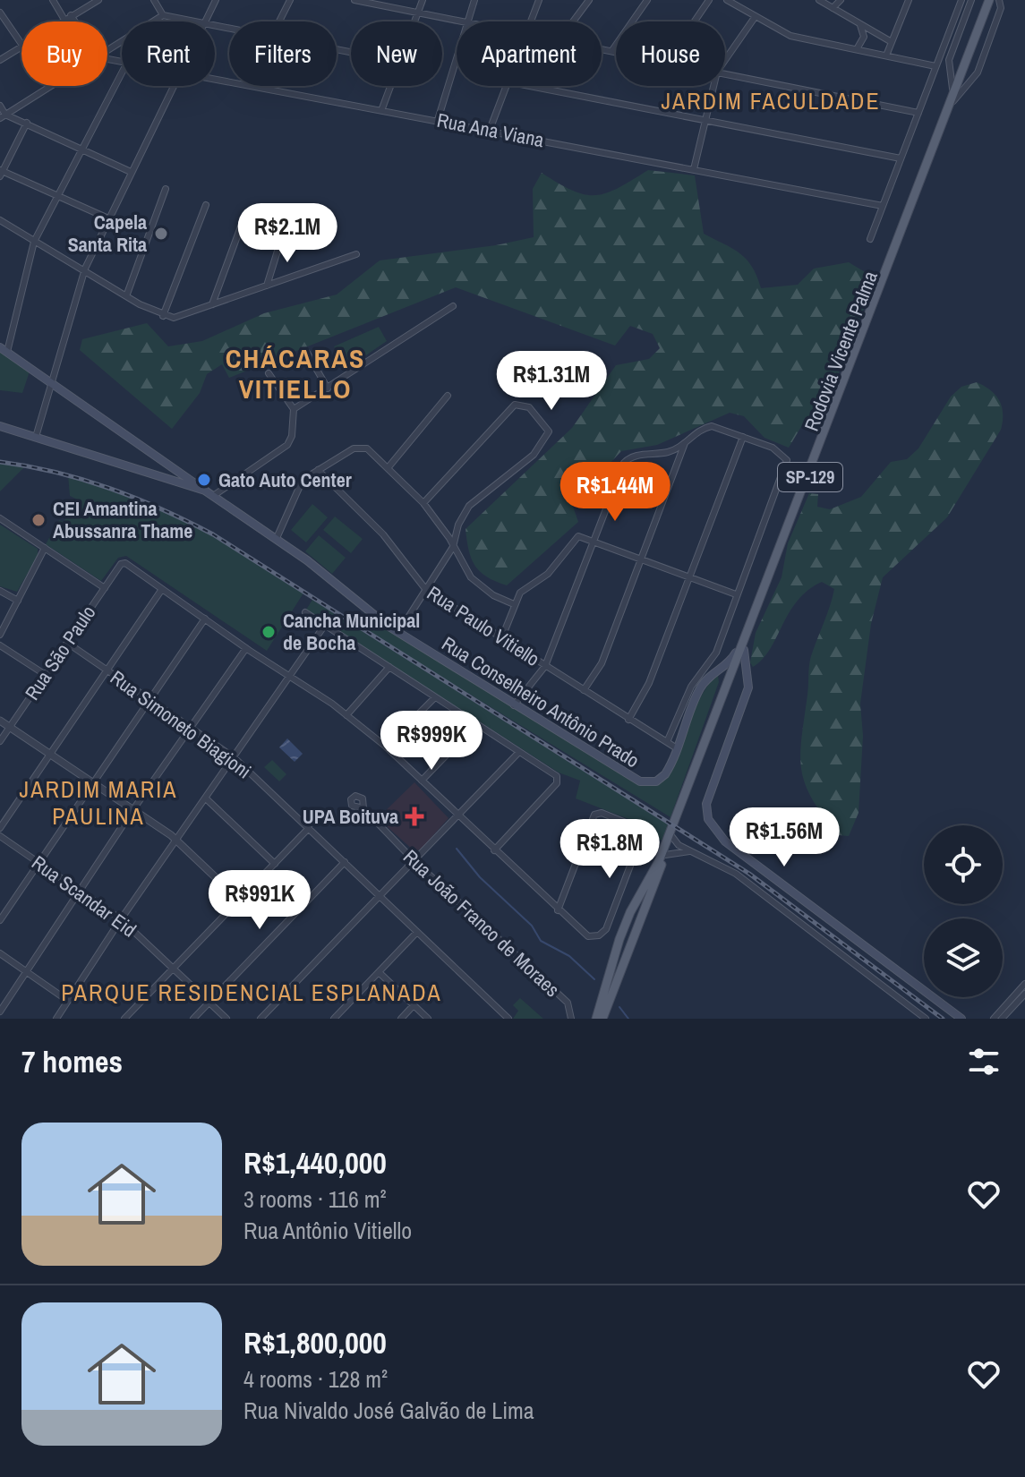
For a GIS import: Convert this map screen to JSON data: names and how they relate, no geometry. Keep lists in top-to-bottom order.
{
  "streets": {
    "main road": ["Rodovia Vicente Palma", "SP-129", "Rua Conselheiro Antônio Prado"],
    "street": [
      "Rua Ana Viana",
      "Rua Paulo Vitiello",
      "Rua São Paulo",
      "Rua Simoneto Biagioni",
      "Rua Scandar Eid",
      "Rua João Franco de Moraes"
    ]
  },
  "crossings": [
    ["Rodovia Vicente Palma", "SP-129"],
    ["Rodovia Vicente Palma", "Rua Conselheiro Antônio Prado"],
    ["Rua Paulo Vitiello", "Rua Conselheiro Antônio Prado"],
    ["Rua São Paulo", "Rua Simoneto Biagioni"]
  ],
  "districts": [
    "JARDIM FACULDADE",
    "CHÁCARAS VITIELLO",
    "JARDIM MARIA PAULINA",
    "PARQUE RESIDENCIAL ESPLANADA"
  ],
  "places": {
    "other": [
      "Capela Santa Rita",
      "Gato Auto Center",
      "CEI Amantina Abussanra Thame",
      "Cancha Municipal de Bocha"
    ],
    "health": ["UPA Boituva"]
  },
  "page": {
    "chip": [
      "Buy",
      "Rent",
      "Filters",
      "New",
      "Apartment",
      "House"
    ],
    "price": [
      "R$2.1M",
      "R$1.31M",
      "R$1.44M",
      "R$999K",
      "R$1.56M",
      "R$1.8M",
      "R$991K"
    ],
    "heading": "7 homes",
    "list": [
      {
        "name": "R$1,440,000",
        "note": "3 rooms · 116 m² · Rua Antônio Vitiello"
      },
      {
        "name": "R$1,800,000",
        "note": "4 rooms · 128 m² · Rua Nivaldo José Galvão de Lima"
      }
    ]
  }
}
